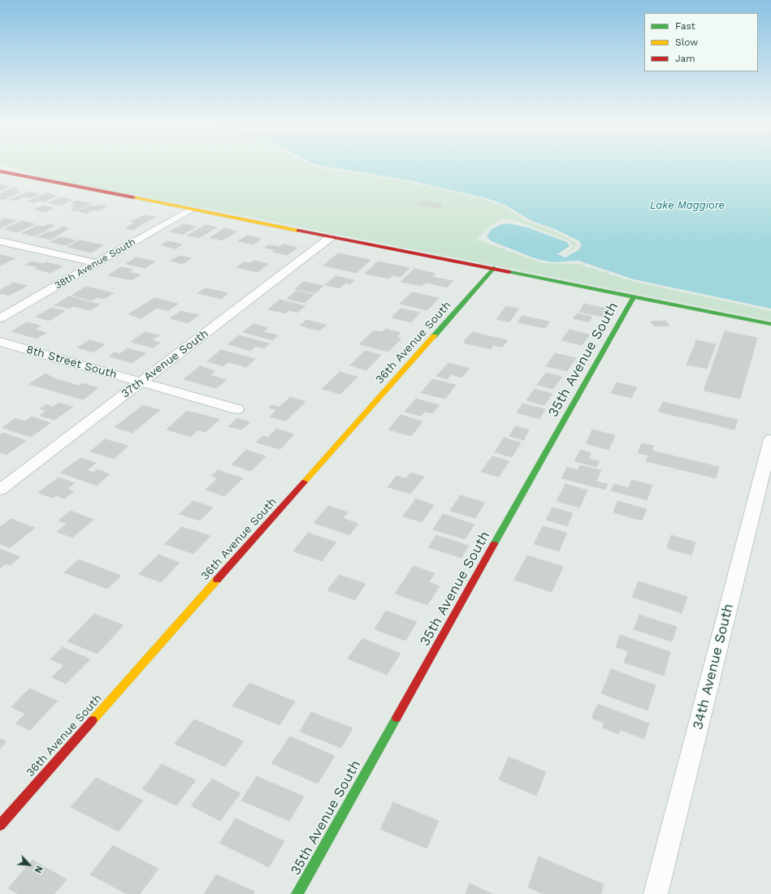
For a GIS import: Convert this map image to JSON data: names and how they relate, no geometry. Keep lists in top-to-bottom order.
{
  "streets": {
    "street": [
      "38th Avenue South",
      "36th Avenue South",
      "35th Avenue South",
      "8th Street South",
      "37th Avenue South",
      "34th Avenue South"
    ]
  },
  "crossings": [
    ["8th Street South", "37th Avenue South"]
  ],
  "water": ["Lake Maggiore"],
  "legend": ["Fast", "Slow", "Jam"],
  "north": "bottom right"
}
